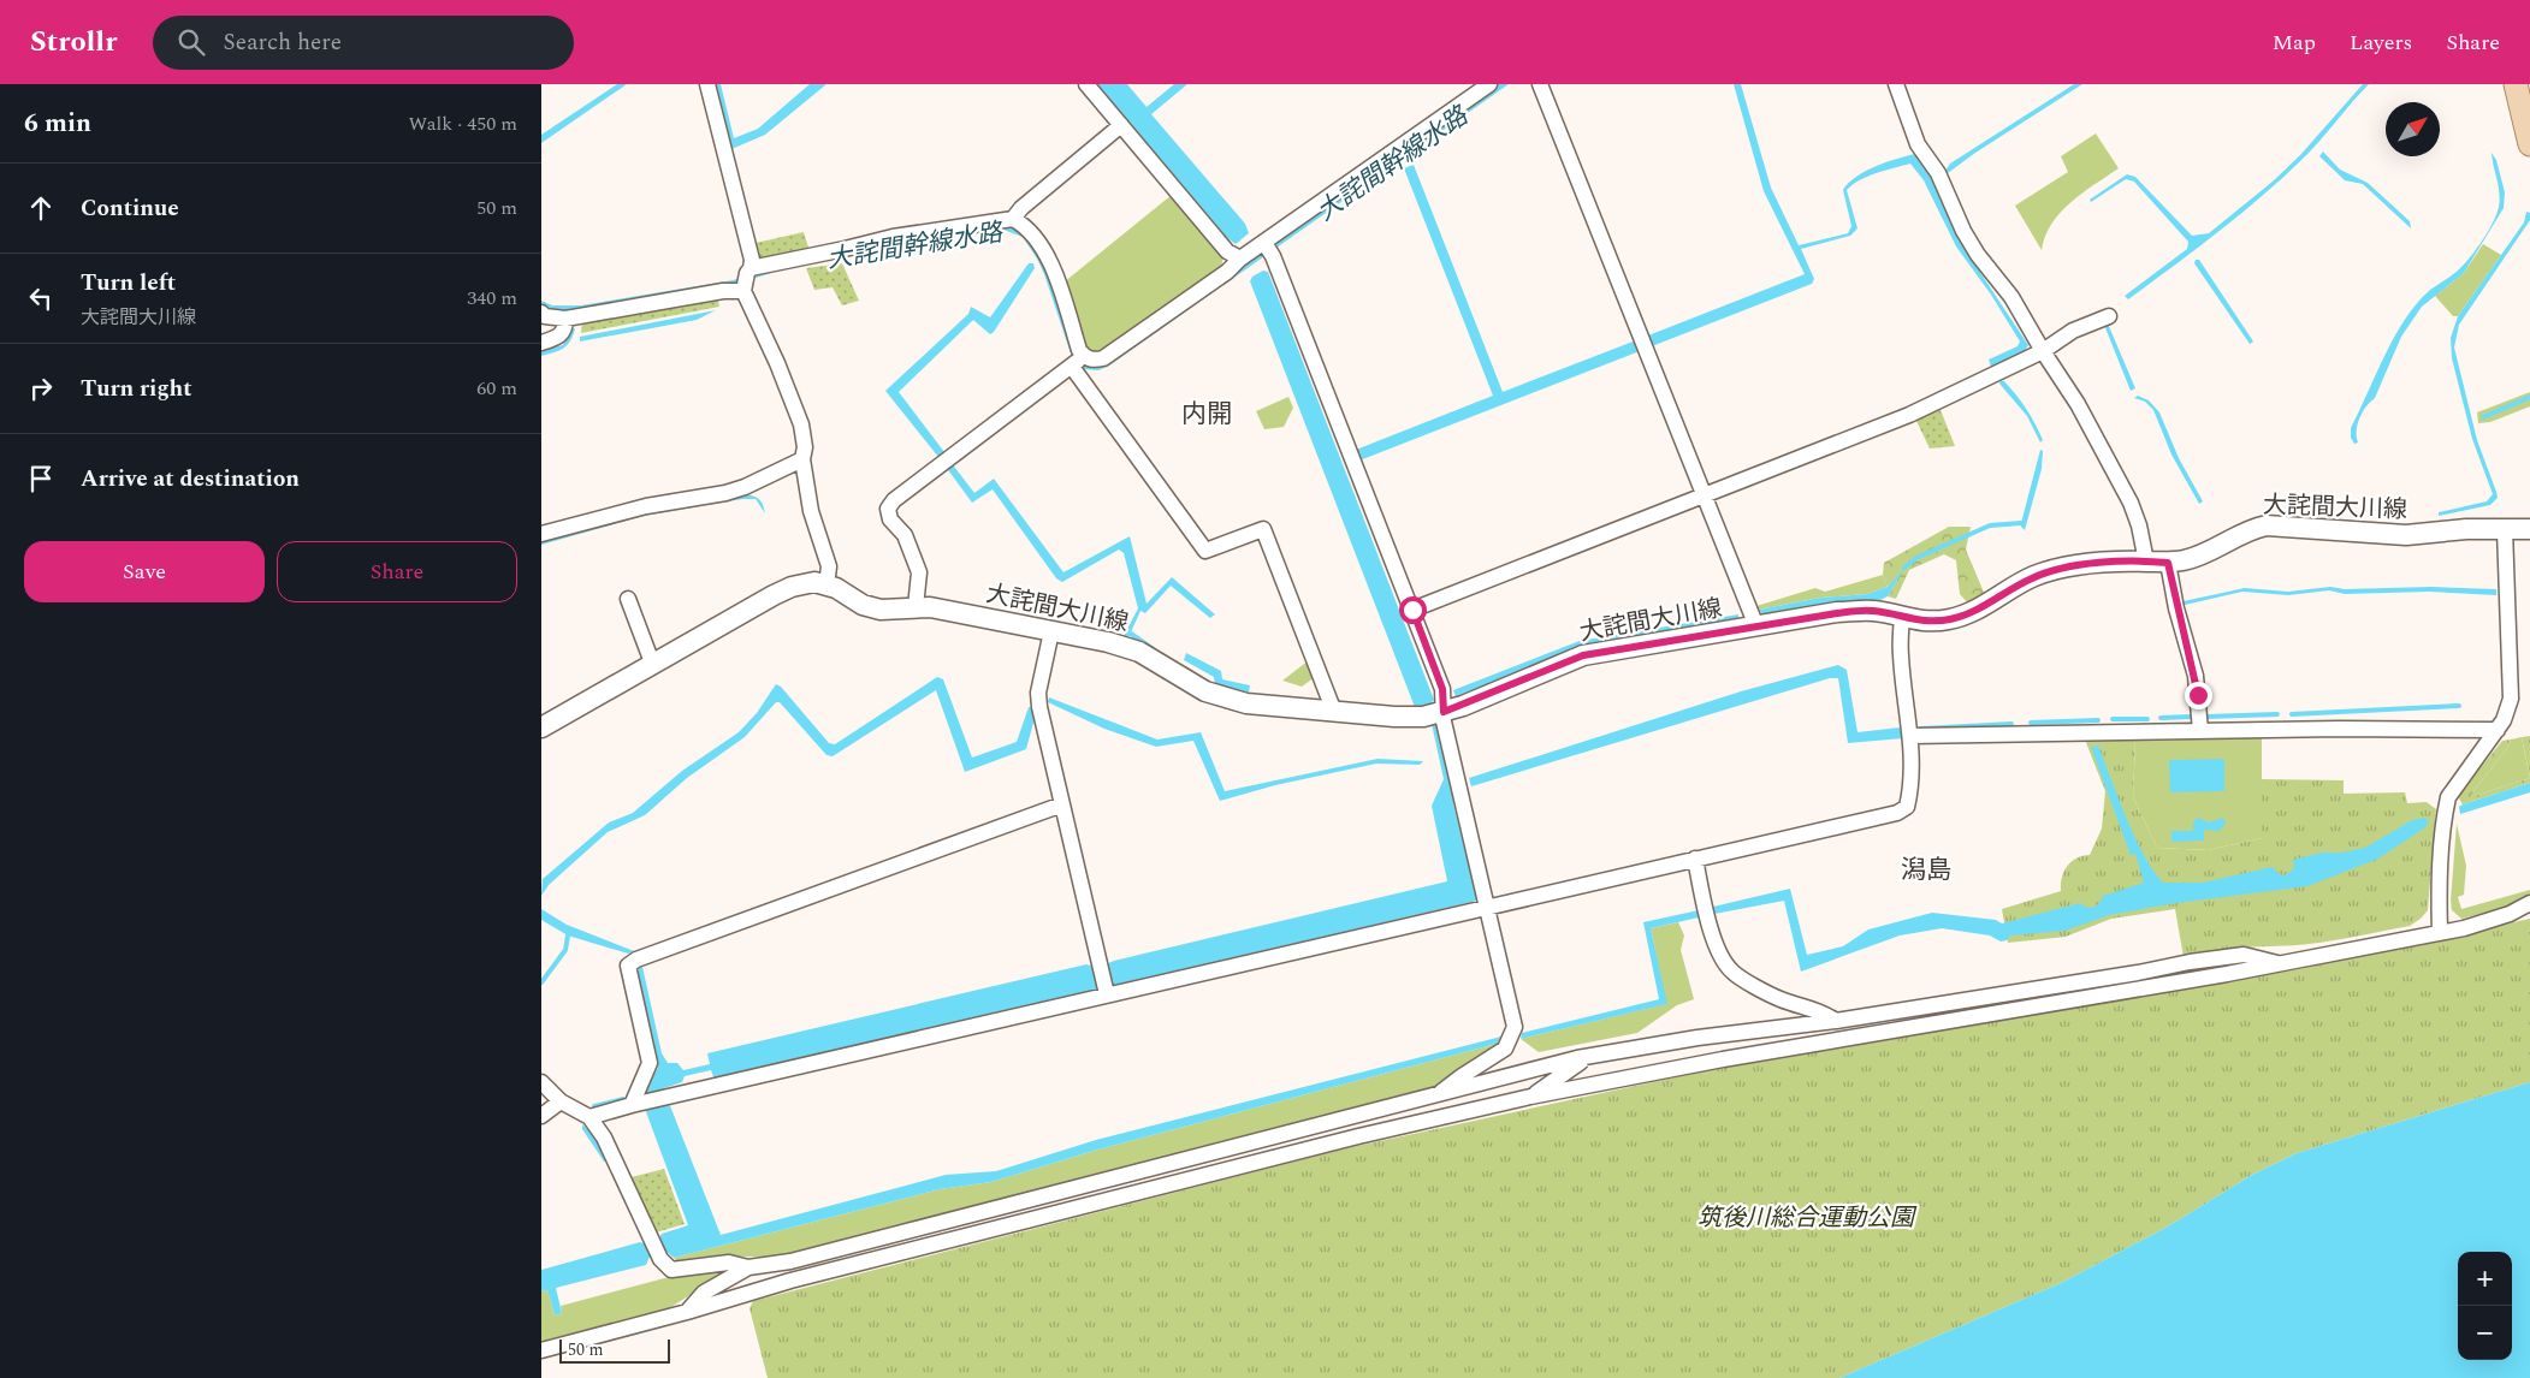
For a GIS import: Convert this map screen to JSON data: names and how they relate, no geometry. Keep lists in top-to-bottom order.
{
  "streets": {
    "main road": ["大詫間大川線"]
  },
  "districts": ["内開", "潟島"],
  "water": ["大詫間幹線水路"],
  "parks": ["筑後川総合運動公園"],
  "scale_bar": "50 m",
  "north": "top right",
  "page": {
    "header": "Strollr",
    "search": "Search here",
    "nav": ["Map", "Layers", "Share"],
    "heading": ["6 min", "Walk · 450 m"],
    "list": [
      ["Continue", "50 m"],
      ["Turn left", "大詫間大川線", "340 m"],
      ["Turn right", "60 m"],
      "Arrive at destination"
    ],
    "buttons": ["Save", "Share"],
    "map_buttons": ["+", "−"],
    "scale": "50 m"
  }
}
